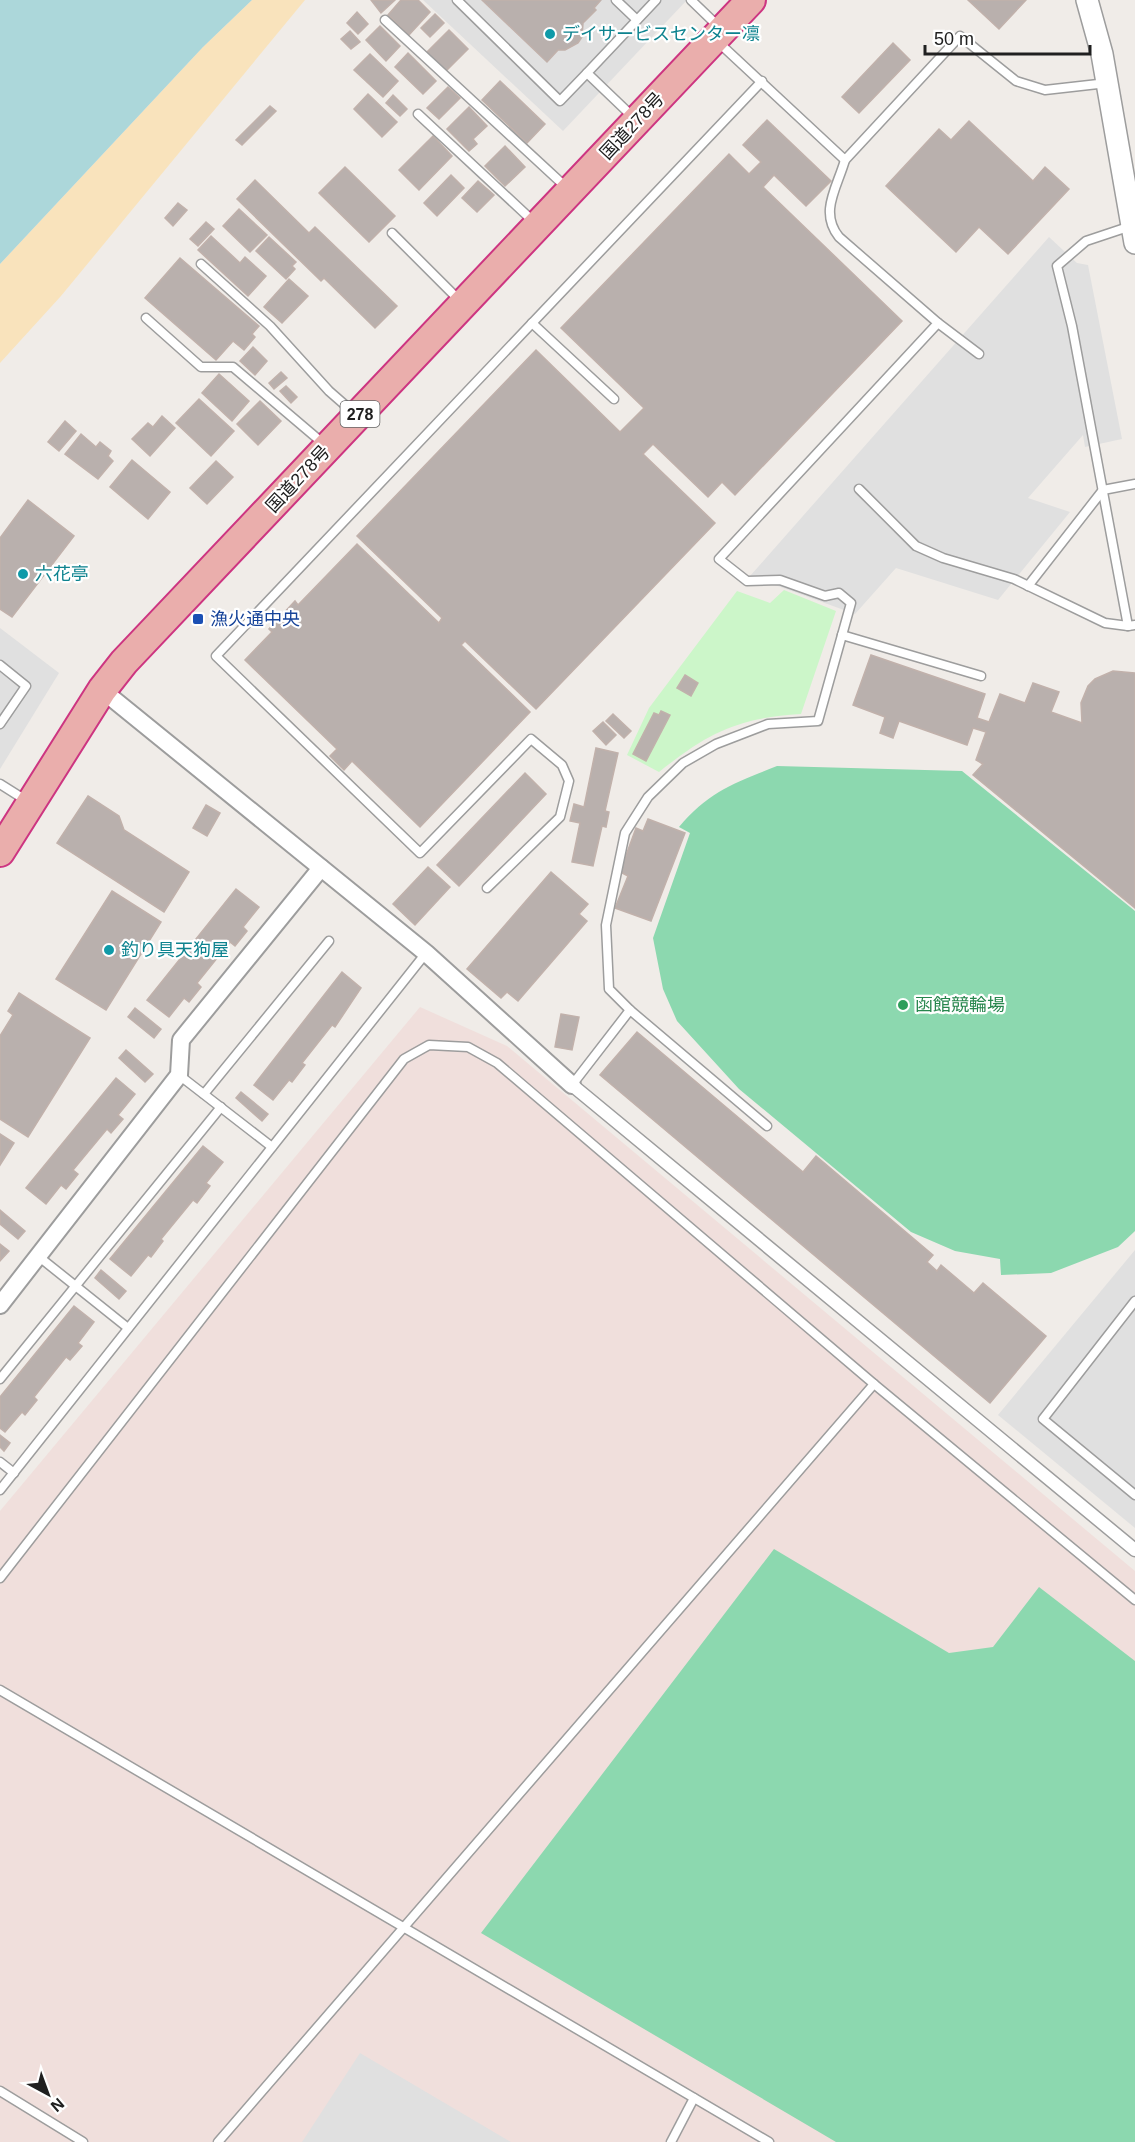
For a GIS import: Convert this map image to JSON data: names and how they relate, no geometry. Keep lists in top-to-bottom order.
{
  "streets": {
    "highway": ["国道278号", "278"]
  },
  "places": {
    "other": [
      "デイサービスセンター凛",
      "六花亭",
      "釣り具天狗屋",
      "函館競輪場"
    ],
    "transit": ["漁火通中央"]
  },
  "scale_bar": "50 m",
  "north": "bottom right"
}
